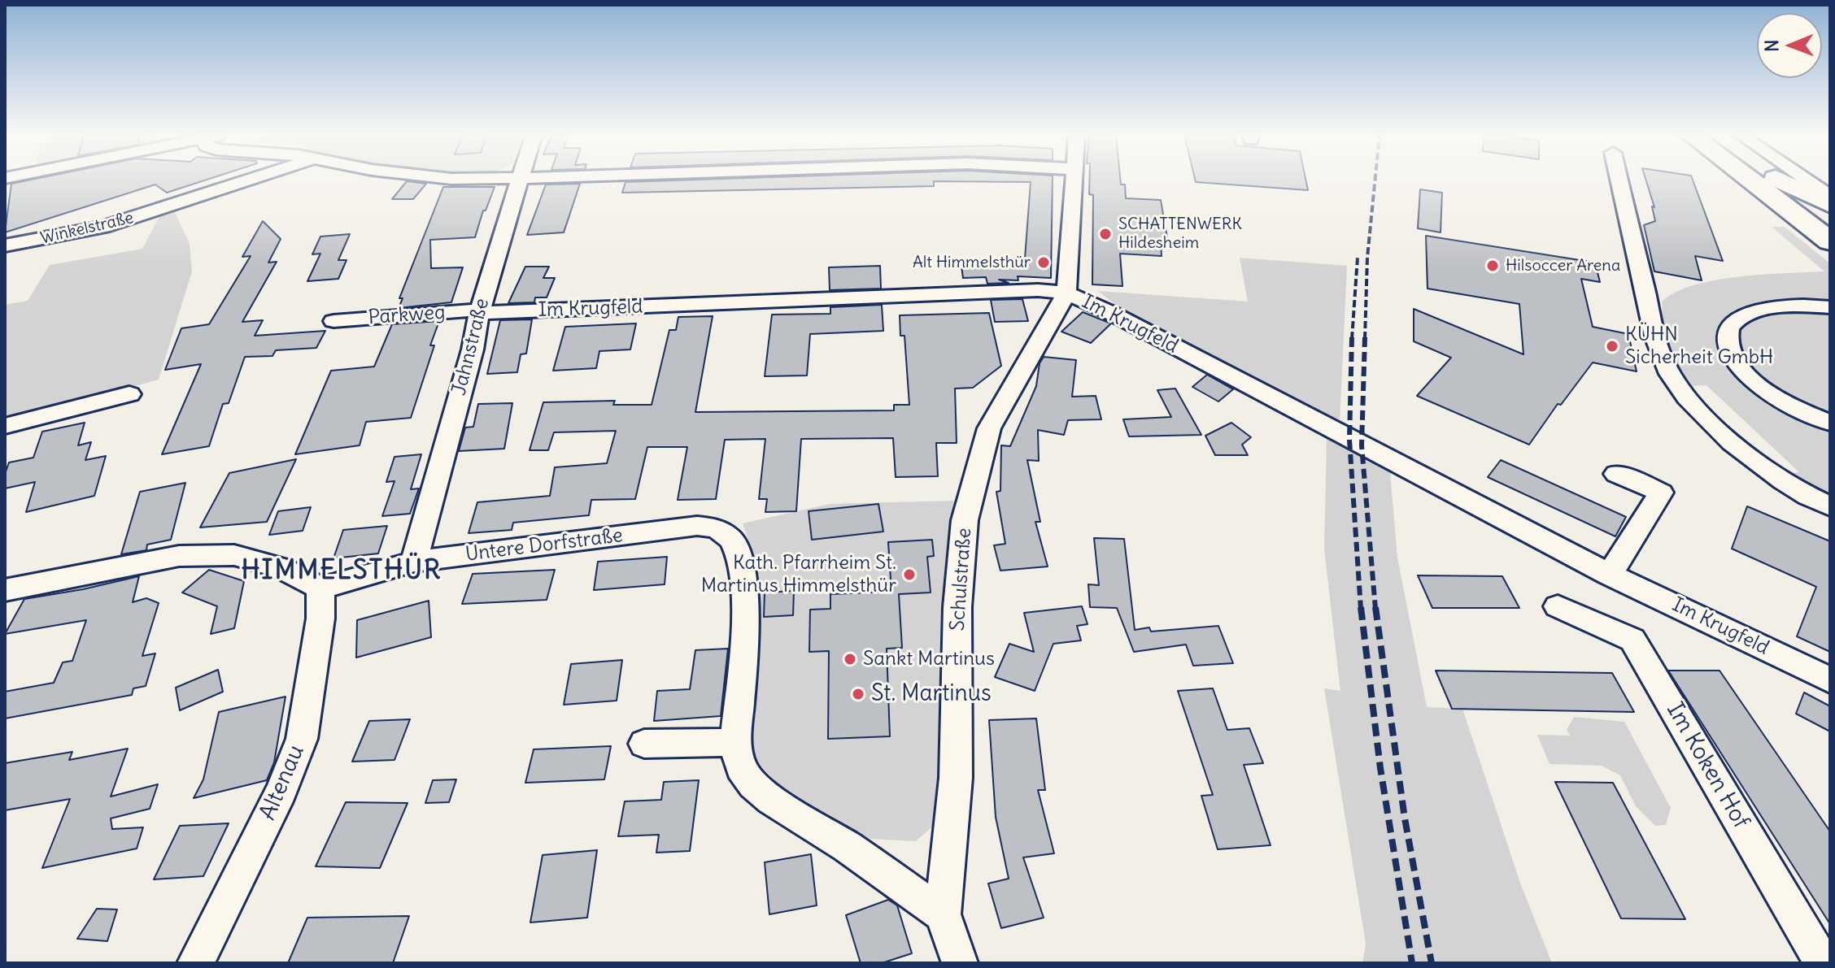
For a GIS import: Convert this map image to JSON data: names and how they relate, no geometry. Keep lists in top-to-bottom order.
{
  "streets": {
    "street": [
      "Winkelstraße",
      "Im Krugfeld",
      "Parkweg",
      "Jahnstraße",
      "Untere Dorfstraße",
      "Schulstraße",
      "Im Koken Hof",
      "Altenau"
    ]
  },
  "crossings": [
    ["Im Krugfeld", "Parkweg"],
    ["Im Krugfeld", "Jahnstraße"],
    ["Im Krugfeld", "Schulstraße"],
    ["Parkweg", "Jahnstraße"],
    ["Jahnstraße", "Untere Dorfstraße"],
    ["Untere Dorfstraße", "Schulstraße"],
    ["Untere Dorfstraße", "Altenau"]
  ],
  "districts": ["HIMMELSTHÜR"],
  "places": [
    "SCHATTENWERK Hildesheim",
    "Alt Himmelsthür",
    "Hilsoccer Arena",
    "KÜHN Sicherheit GmbH",
    "Kath. Pfarrheim St. Martinus Himmelsthür",
    "Sankt Martinus",
    "St. Martinus"
  ],
  "north": "left"
}
